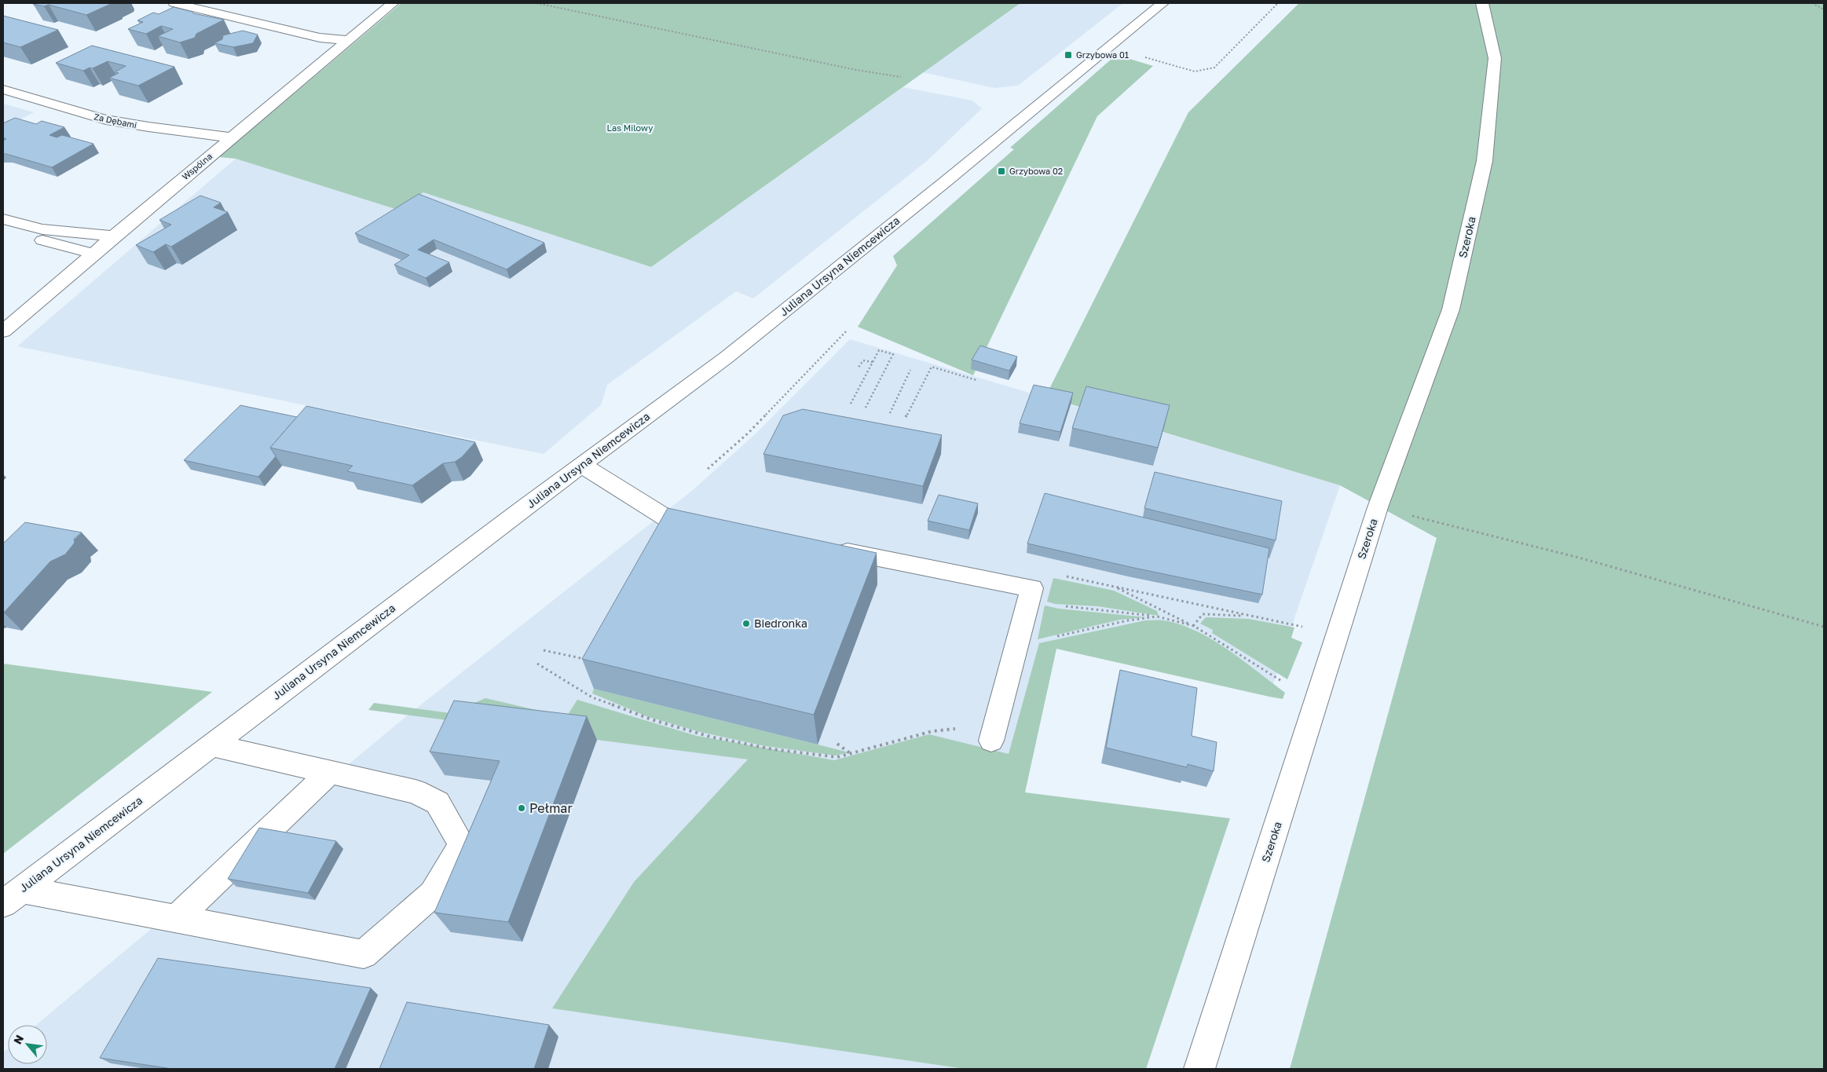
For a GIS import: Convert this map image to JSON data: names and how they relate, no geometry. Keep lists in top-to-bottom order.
{
  "streets": {
    "street": [
      "Za Dębami",
      "Wspólna",
      "Szeroka",
      "Juliana Ursyna Niemcewicza"
    ]
  },
  "crossings": [
    ["Za Dębami", "Wspólna"]
  ],
  "parks": ["Las Milowy"],
  "places": {
    "transit": ["Grzybowa 01", "Grzybowa 02"],
    "other": ["Biedronka", "Pełmar"]
  },
  "north": "top left"
}
